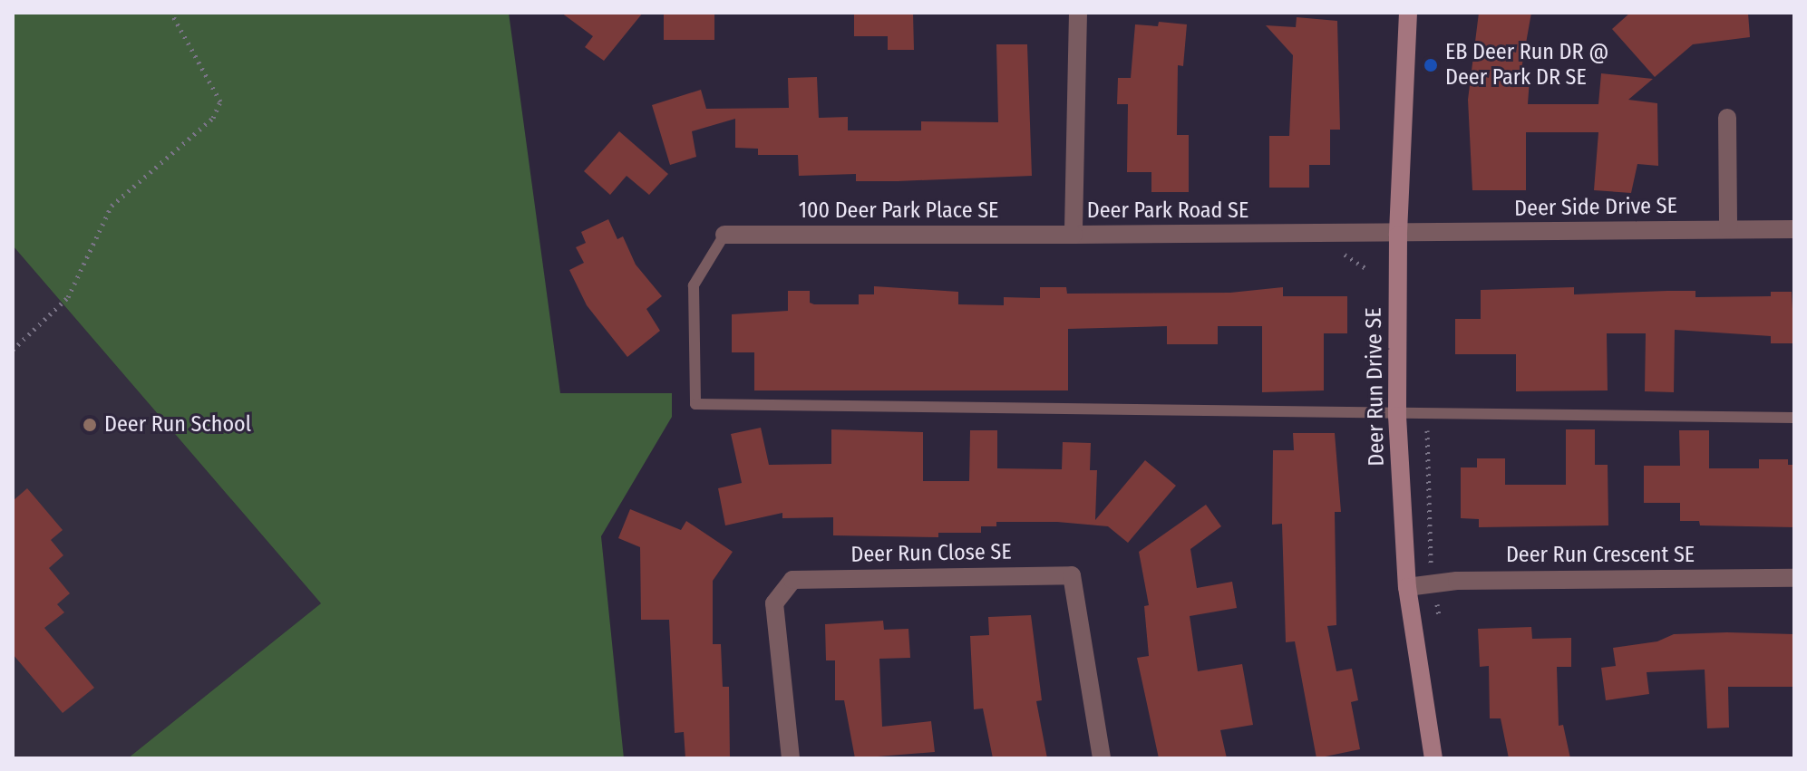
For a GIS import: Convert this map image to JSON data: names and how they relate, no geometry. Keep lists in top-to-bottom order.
{
  "streets": {
    "street": [
      "Deer Side Drive SE",
      "100 Deer Park Place SE",
      "Deer Park Road SE",
      "Deer Run Drive SE",
      "Deer Run Close SE",
      "Deer Run Crescent SE"
    ]
  },
  "crossings": [
    ["Deer Side Drive SE", "Deer Park Road SE"],
    ["Deer Side Drive SE", "Deer Run Drive SE"],
    ["100 Deer Park Place SE", "Deer Park Road SE"],
    ["Deer Park Road SE", "Deer Run Drive SE"],
    ["Deer Run Drive SE", "Deer Run Crescent SE"]
  ],
  "places": ["EB Deer Run DR @ Deer Park DR SE", "Deer Run School"]
}
